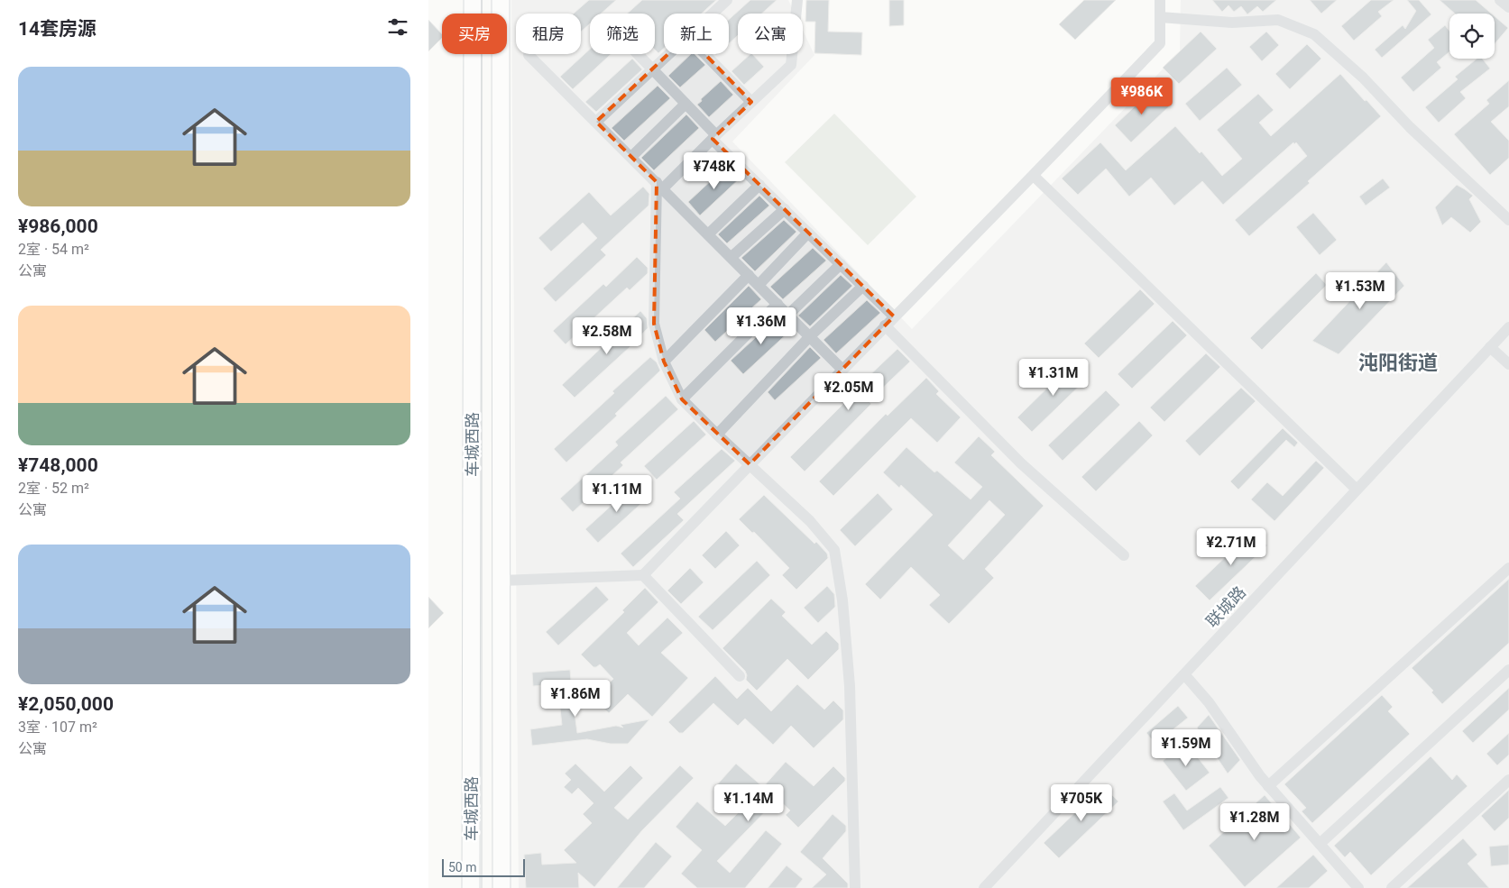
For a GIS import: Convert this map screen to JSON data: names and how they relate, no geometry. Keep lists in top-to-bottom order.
{
  "streets": {
    "main road": ["车城西路"],
    "street": ["联城路"]
  },
  "districts": ["沌阳街道"],
  "scale_bar": "50 m",
  "page": {
    "heading": "14套房源",
    "chip": [
      "买房",
      "租房",
      "筛选",
      "新上",
      "公寓"
    ],
    "list": [
      {
        "name": "¥986,000",
        "note": "2室 · 54 m² · 公寓"
      },
      {
        "name": "¥748,000",
        "note": "2室 · 52 m² · 公寓"
      },
      {
        "name": "¥2,050,000",
        "note": "3室 · 107 m² · 公寓"
      }
    ],
    "price": [
      "¥986K",
      "¥748K",
      "¥1.53M",
      "¥1.36M",
      "¥2.58M",
      "¥1.31M",
      "¥2.05M",
      "¥1.11M",
      "¥2.71M",
      "¥1.86M",
      "¥1.59M",
      "¥1.14M",
      "¥705K",
      "¥1.28M"
    ],
    "scale": "50 m"
  }
}
